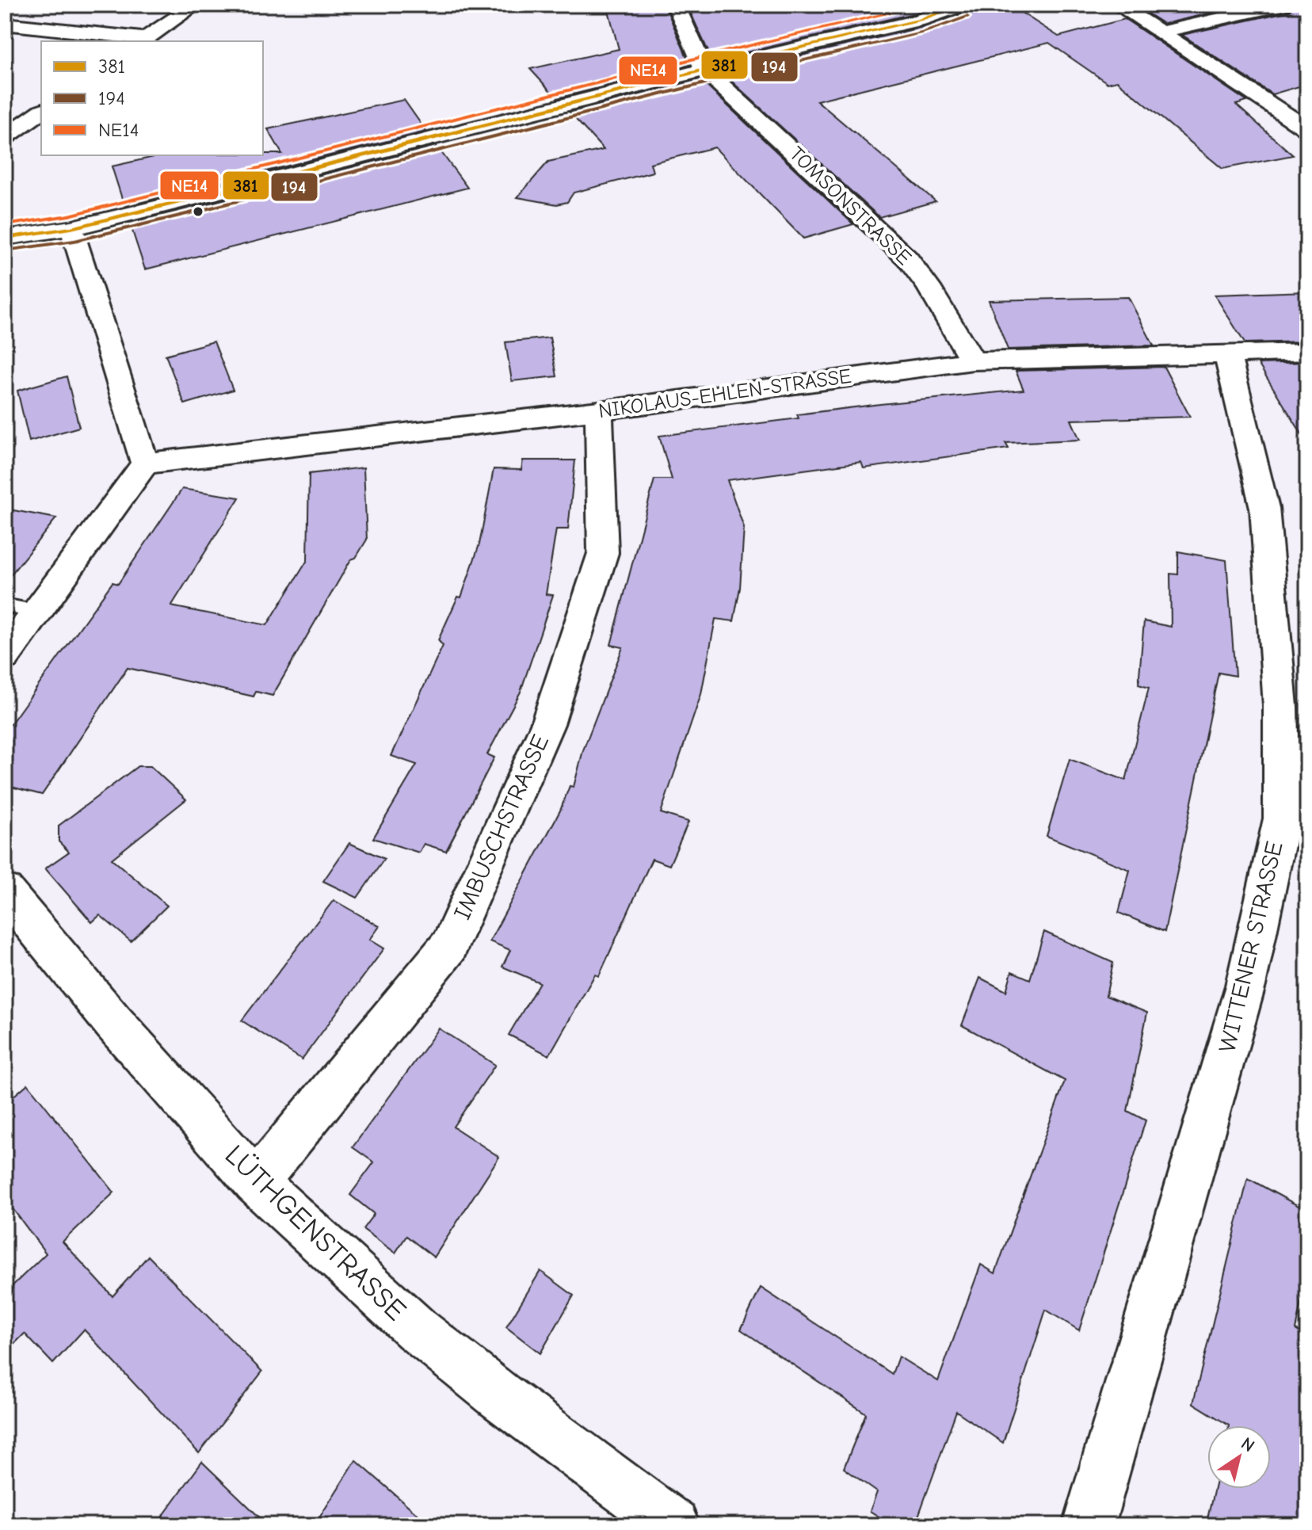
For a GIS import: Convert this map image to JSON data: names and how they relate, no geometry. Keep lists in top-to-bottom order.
{
  "streets": {
    "street": [
      "TOMSONSTRASSE",
      "NIKOLAUS-EHLEN-STRASSE",
      "IMBUSCHSTRASSE",
      "WITTENER STRASSE",
      "LÜTHGENSTRASSE"
    ]
  },
  "crossings": [
    ["TOMSONSTRASSE", "NIKOLAUS-EHLEN-STRASSE"],
    ["NIKOLAUS-EHLEN-STRASSE", "IMBUSCHSTRASSE"],
    ["NIKOLAUS-EHLEN-STRASSE", "WITTENER STRASSE"],
    ["IMBUSCHSTRASSE", "LÜTHGENSTRASSE"]
  ],
  "lines": ["transit line 381", "transit line NE14", "transit line 194"],
  "legend": ["381", "194", "NE14"],
  "north": "top right"
}
